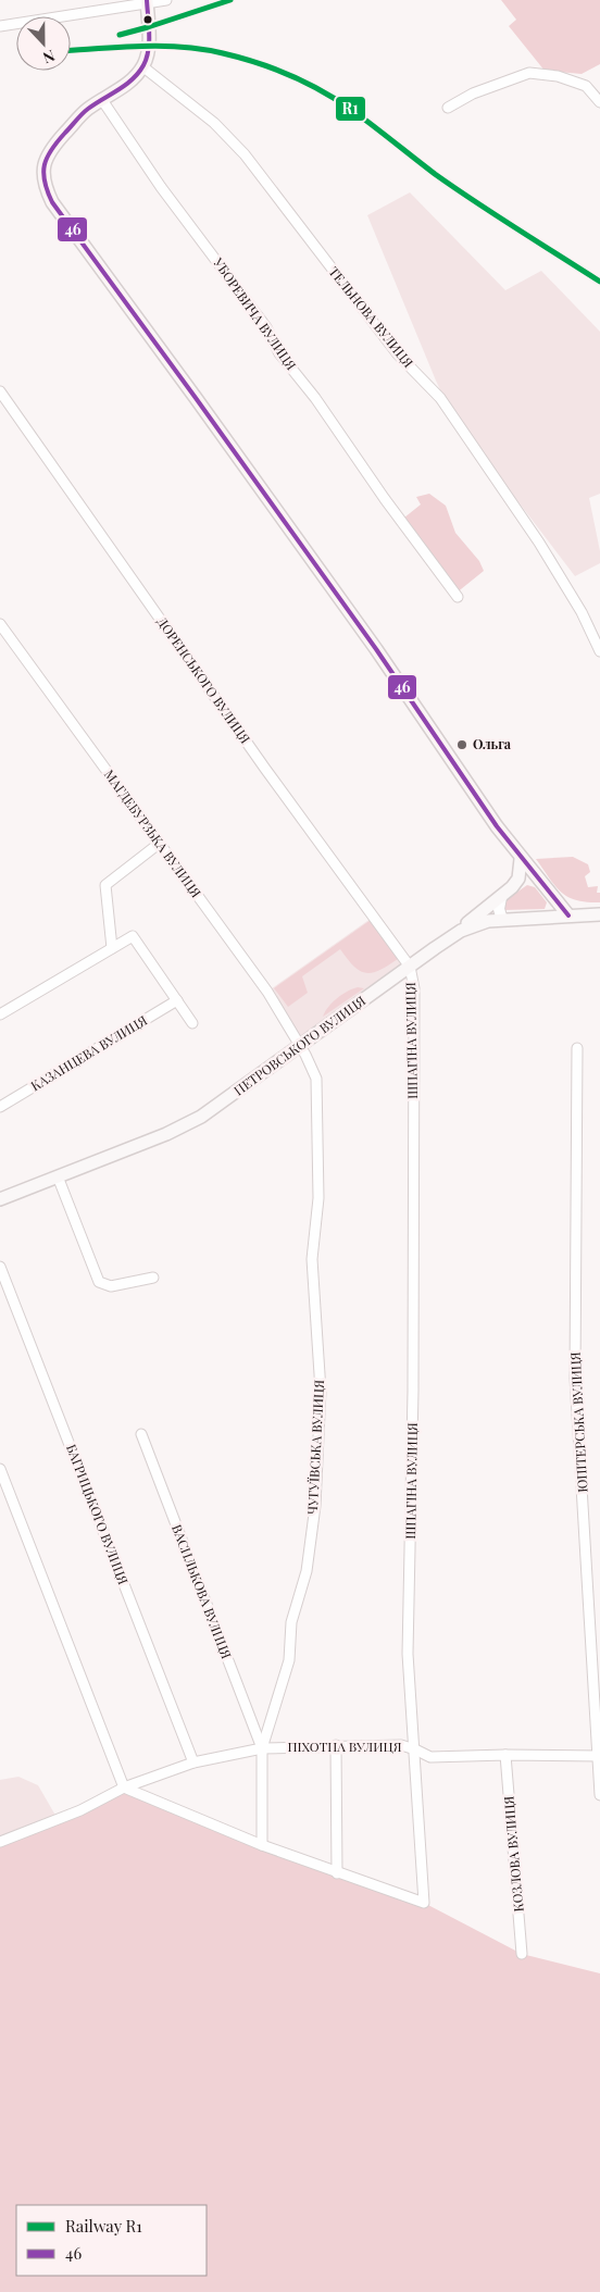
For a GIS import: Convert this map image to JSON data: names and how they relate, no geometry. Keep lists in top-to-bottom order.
{
  "streets": {
    "main road": ["ПЕТРОВСЬКОГО ВУЛИЦЯ"],
    "street": [
      "УБОРЕВИЧА ВУЛИЦЯ",
      "ТЕЛЬНОВА ВУЛИЦЯ",
      "ДОРЕНСЬКОГО ВУЛИЦЯ",
      "МАГДЕБУРЗЬКА ВУЛИЦЯ",
      "ШПАГІНА ВУЛИЦЯ",
      "КАЗАНЦЕВА ВУЛИЦЯ",
      "ЮПІТЕРСЬКА ВУЛИЦЯ",
      "ЧУГУЇВСЬКА ВУЛИЦЯ",
      "БАГРИЦЬКОГО ВУЛИЦЯ",
      "ВАСИЛЬКОВА ВУЛИЦЯ",
      "ПІХОТНА ВУЛИЦЯ",
      "КОЗЛОВА ВУЛИЦЯ"
    ]
  },
  "crossings": [
    ["ДОРЕНСЬКОГО ВУЛИЦЯ", "ШПАГІНА ВУЛИЦЯ"],
    ["ДОРЕНСЬКОГО ВУЛИЦЯ", "ПЕТРОВСЬКОГО ВУЛИЦЯ"],
    ["МАГДЕБУРЗЬКА ВУЛИЦЯ", "ПЕТРОВСЬКОГО ВУЛИЦЯ"],
    ["МАГДЕБУРЗЬКА ВУЛИЦЯ", "ЧУГУЇВСЬКА ВУЛИЦЯ"],
    ["ШПАГІНА ВУЛИЦЯ", "ПЕТРОВСЬКОГО ВУЛИЦЯ"],
    ["ШПАГІНА ВУЛИЦЯ", "ПІХОТНА ВУЛИЦЯ"],
    ["ПЕТРОВСЬКОГО ВУЛИЦЯ", "ЧУГУЇВСЬКА ВУЛИЦЯ"],
    ["ЮПІТЕРСЬКА ВУЛИЦЯ", "ПІХОТНА ВУЛИЦЯ"],
    ["ЧУГУЇВСЬКА ВУЛИЦЯ", "ВАСИЛЬКОВА ВУЛИЦЯ"],
    ["ЧУГУЇВСЬКА ВУЛИЦЯ", "ПІХОТНА ВУЛИЦЯ"],
    ["БАГРИЦЬКОГО ВУЛИЦЯ", "ПІХОТНА ВУЛИЦЯ"],
    ["ВАСИЛЬКОВА ВУЛИЦЯ", "ПІХОТНА ВУЛИЦЯ"],
    ["ПІХОТНА ВУЛИЦЯ", "КОЗЛОВА ВУЛИЦЯ"]
  ],
  "places": ["Ольга"],
  "lines": ["rail line R1", "transit line 46"],
  "legend": ["Railway R1", "46"],
  "north": "bottom"
}
